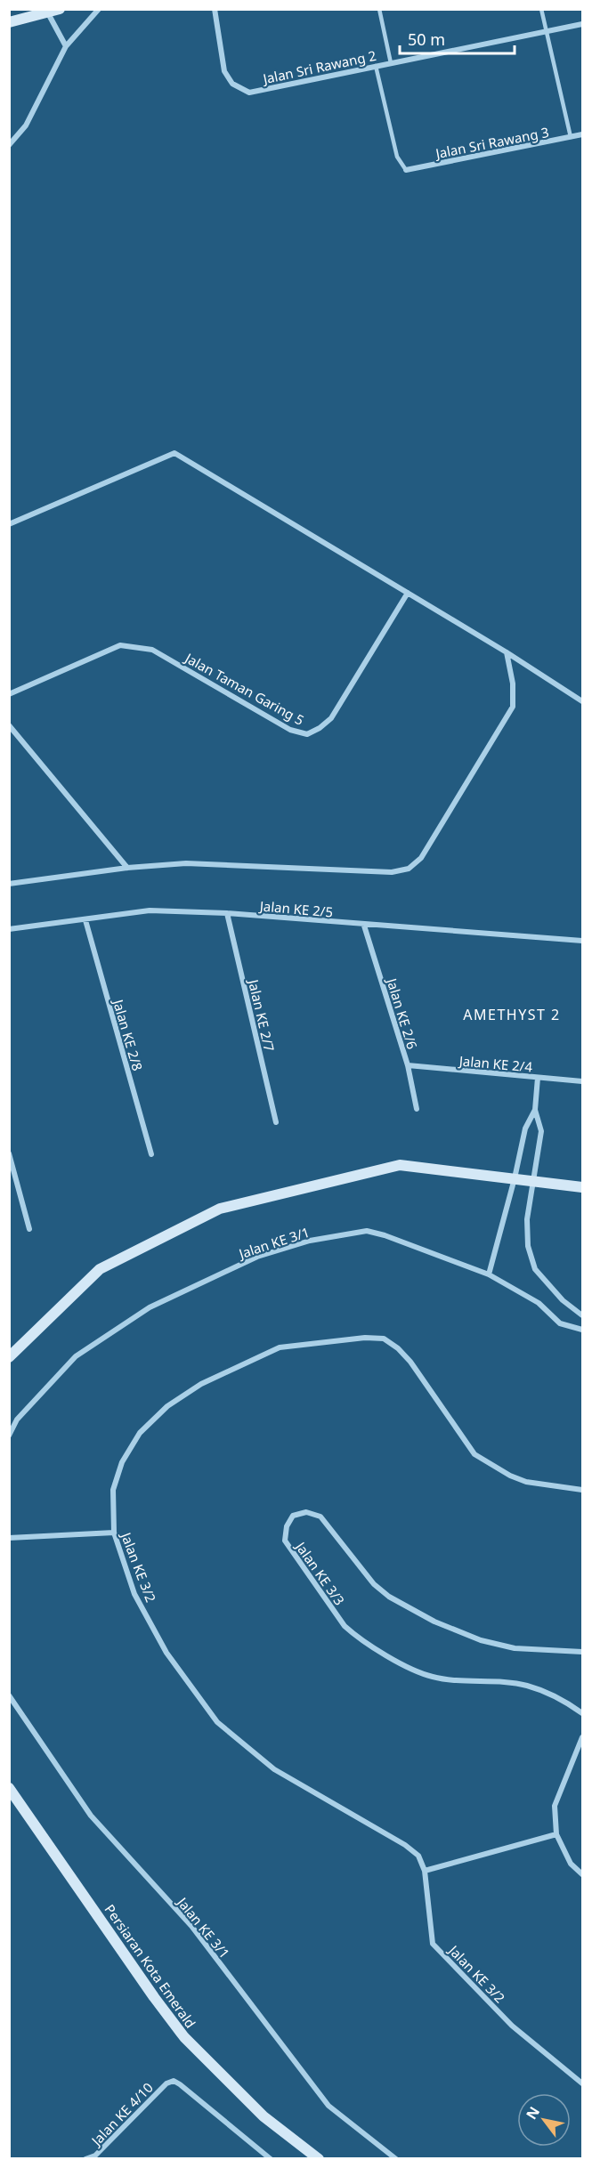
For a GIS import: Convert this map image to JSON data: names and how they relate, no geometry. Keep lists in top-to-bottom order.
{
  "streets": {
    "street": [
      "Jalan Sri Rawang 2",
      "Jalan Sri Rawang 3",
      "Jalan Taman Garing 5",
      "Jalan KE 2/5",
      "Jalan KE 2/6",
      "Jalan KE 2/7",
      "Jalan KE 2/8",
      "Jalan KE 2/4",
      "Jalan KE 3/1",
      "Jalan KE 3/2",
      "Jalan KE 3/3",
      "Persiaran Kota Emerald",
      "Jalan KE 4/10"
    ]
  },
  "crossings": [
    ["Jalan KE 2/5", "Jalan KE 2/6"],
    ["Jalan KE 2/5", "Jalan KE 2/7"],
    ["Jalan KE 2/5", "Jalan KE 2/8"],
    ["Jalan KE 2/6", "Jalan KE 2/4"]
  ],
  "districts": ["AMETHYST 2"],
  "scale_bar": "50 m",
  "north": "top left"
}
